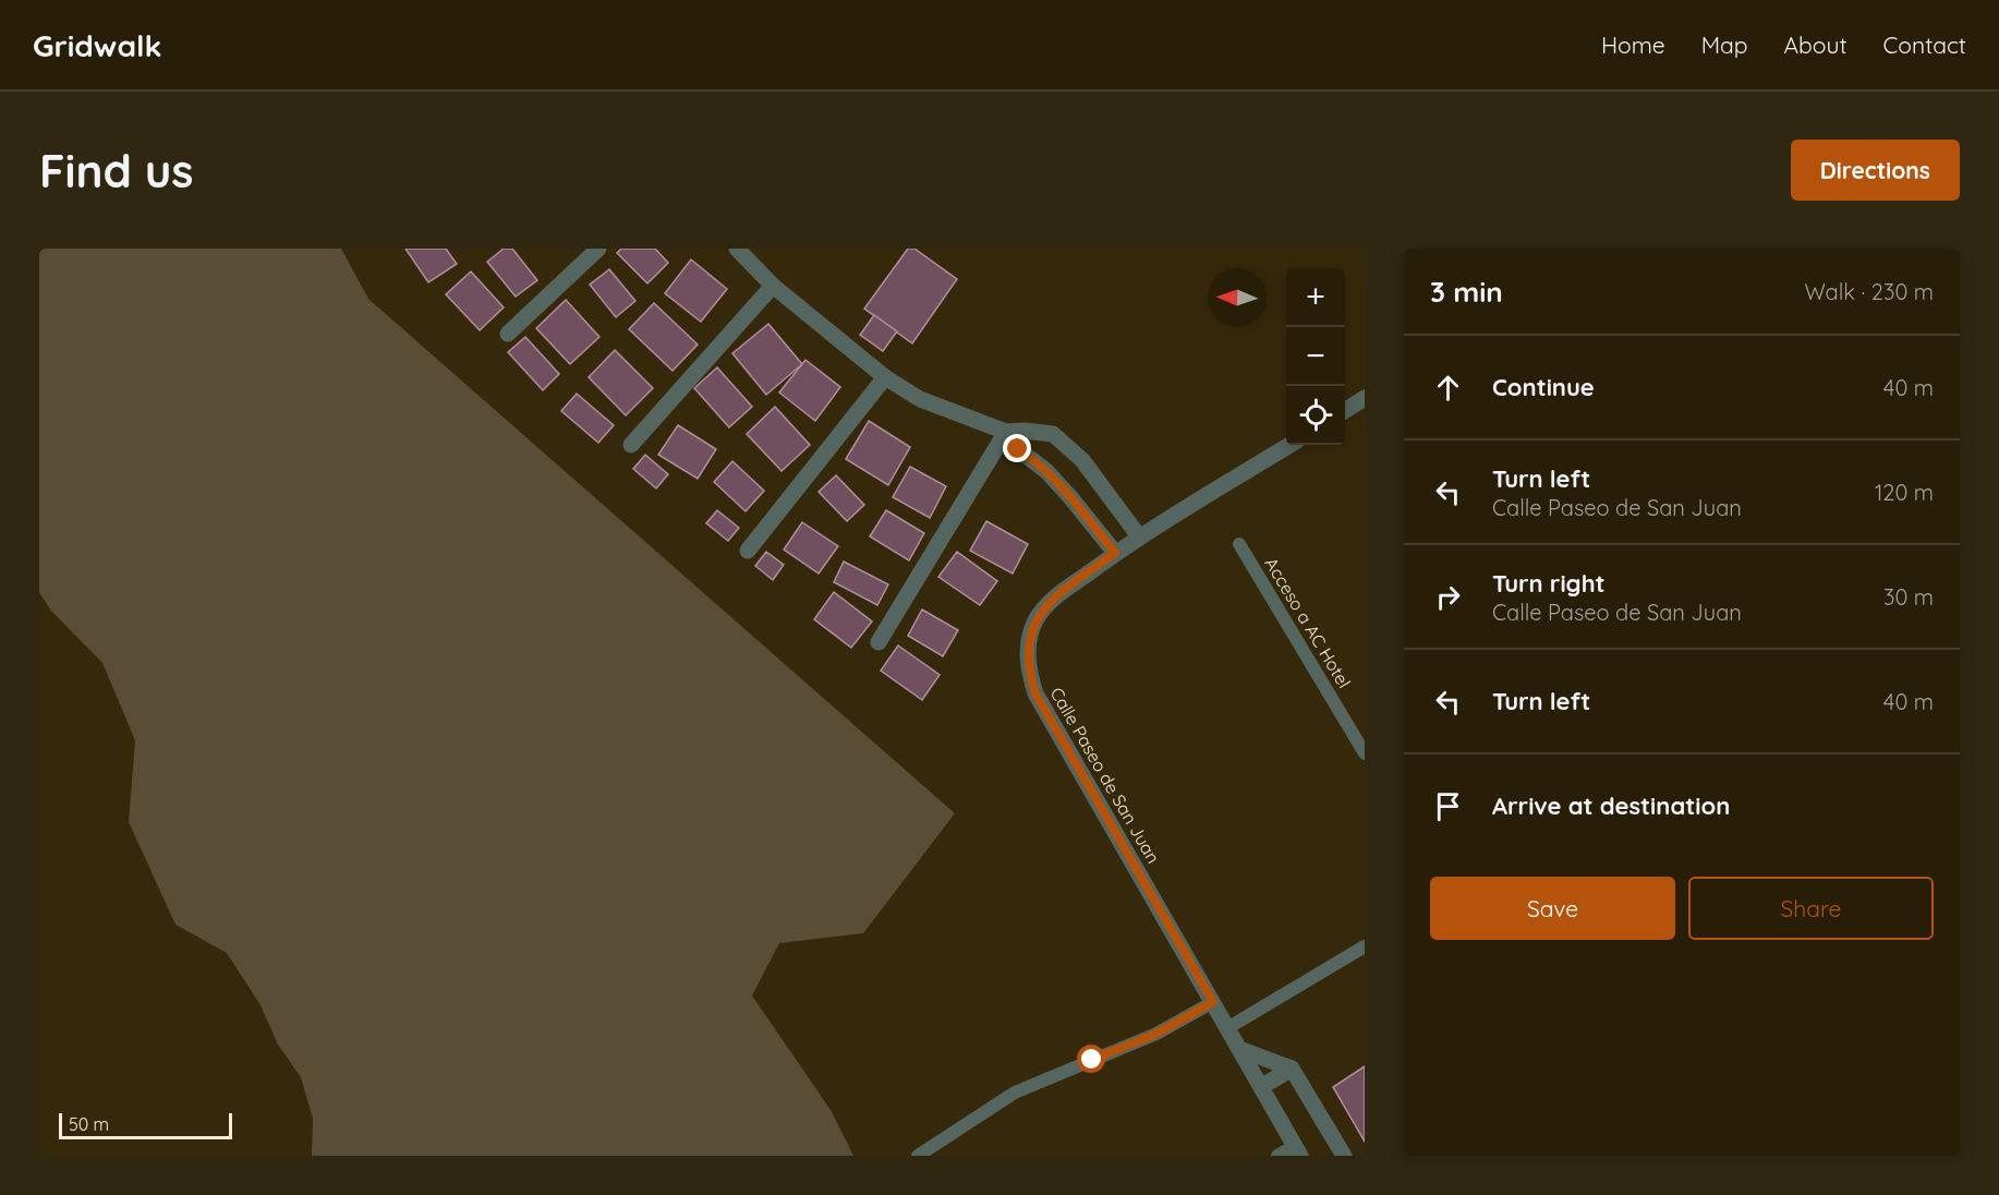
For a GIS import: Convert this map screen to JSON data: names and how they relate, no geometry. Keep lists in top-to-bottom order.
{
  "streets": {
    "street": ["Calle Paseo de San Juan"],
    "lane": ["Acceso a AC Hotel"]
  },
  "scale_bar": "50 m",
  "north": "left",
  "page": {
    "header": "Gridwalk",
    "nav": [
      "Home",
      "Map",
      "About",
      "Contact"
    ],
    "buttons": [
      "Directions",
      ["Save", "Share"]
    ],
    "title": "Find us",
    "heading": ["3 min", "Walk · 230 m"],
    "map_buttons": ["+", "−"],
    "list": [
      ["Continue", "40 m"],
      ["Turn left", "Calle Paseo de San Juan", "120 m"],
      ["Turn right", "Calle Paseo de San Juan", "30 m"],
      ["Turn left", "40 m"],
      "Arrive at destination"
    ],
    "scale": "50 m"
  }
}
